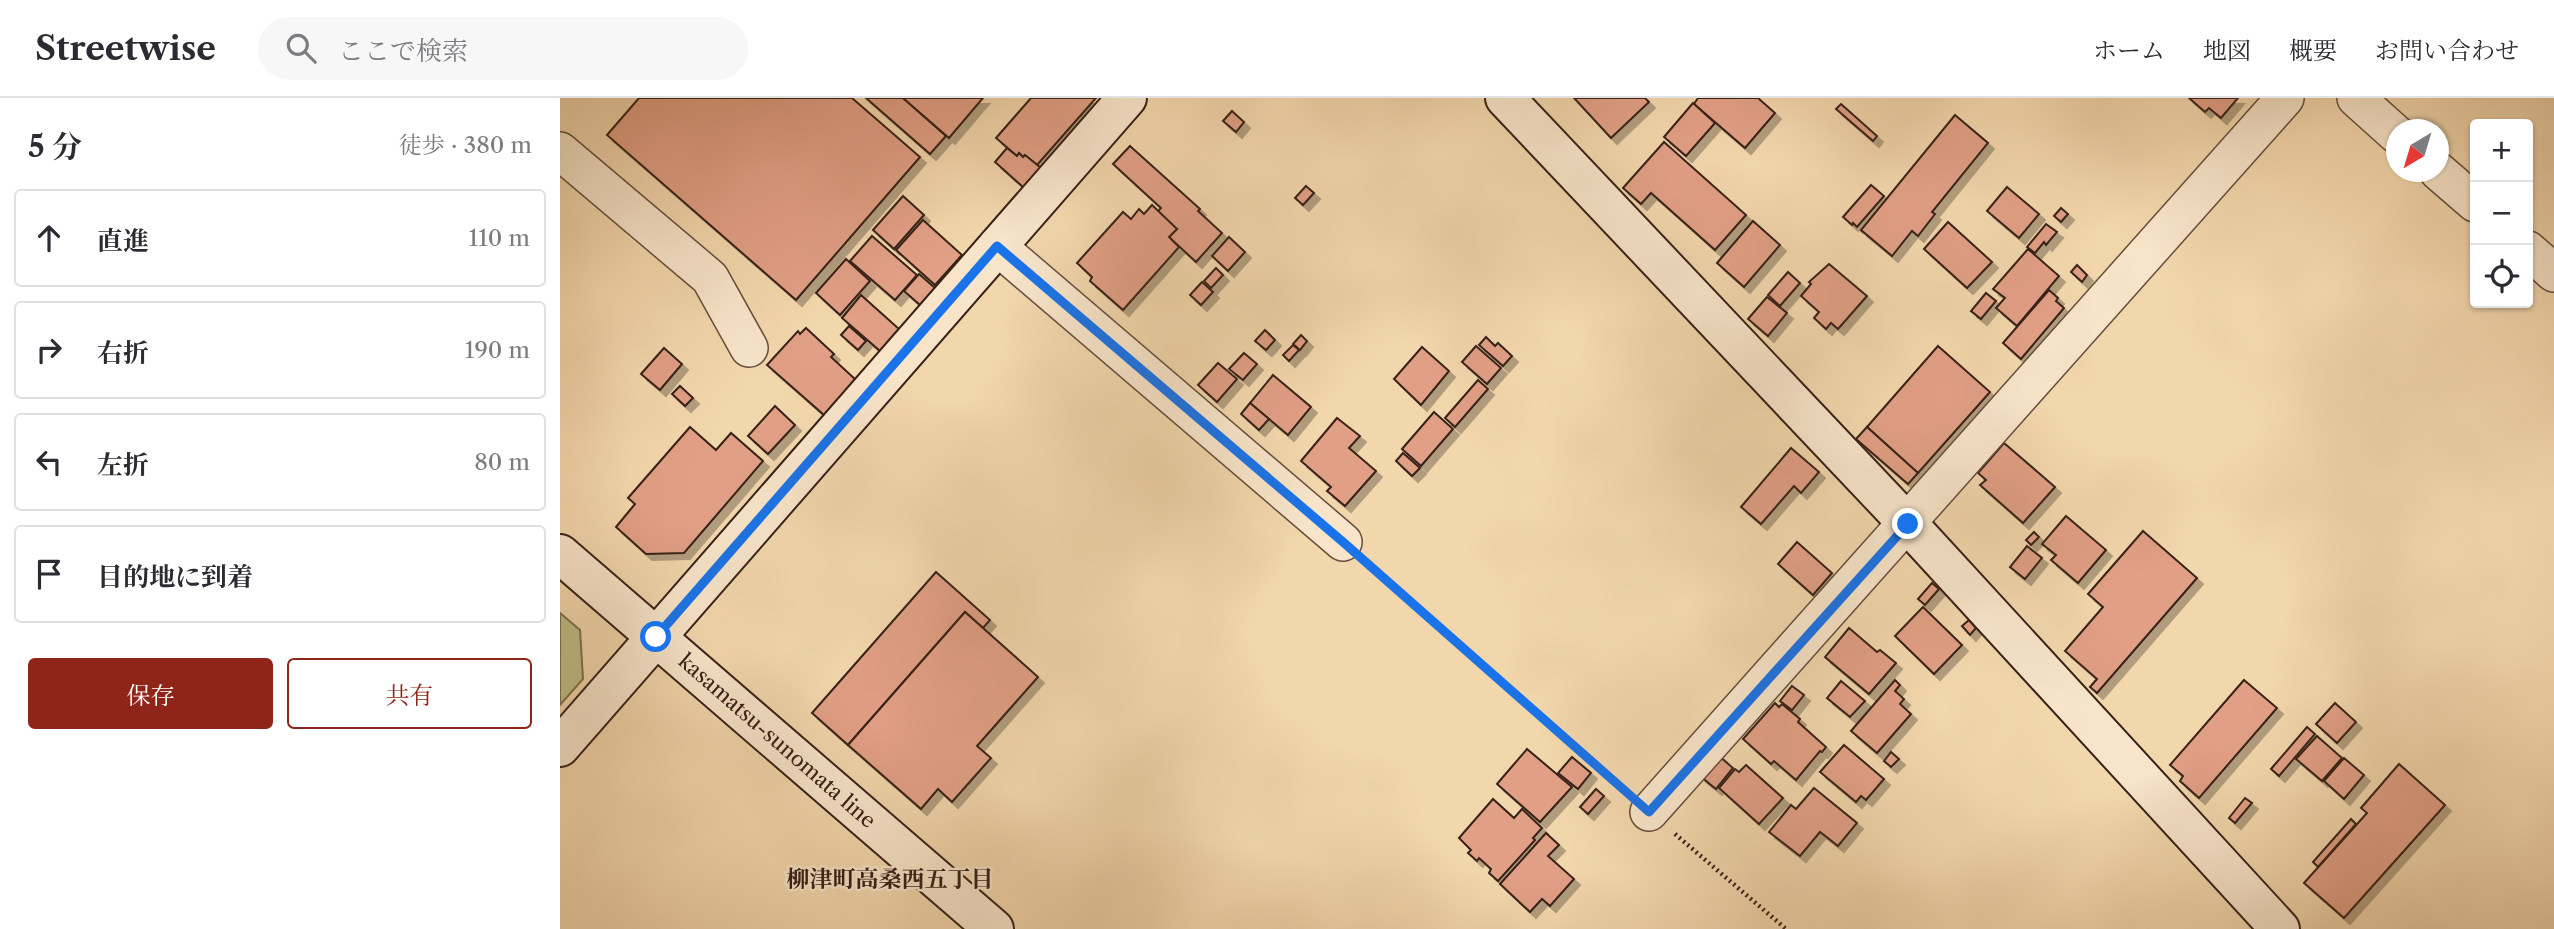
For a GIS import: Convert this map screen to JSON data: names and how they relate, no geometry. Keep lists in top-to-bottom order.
{
  "streets": {
    "street": ["kasamatsu-sunomata line"]
  },
  "districts": ["柳津町高桑西五丁目"],
  "north": "bottom left",
  "page": {
    "header": "Streetwise",
    "search": "ここで検索",
    "nav": [
      "ホーム",
      "地図",
      "概要",
      "お問い合わせ"
    ],
    "heading": ["5 分", "徒歩 · 380 m"],
    "map_buttons": ["+", "−"],
    "list": [
      ["直進", "110 m"],
      ["右折", "190 m"],
      ["左折", "80 m"],
      "目的地に到着"
    ],
    "buttons": ["保存", "共有"]
  }
}
